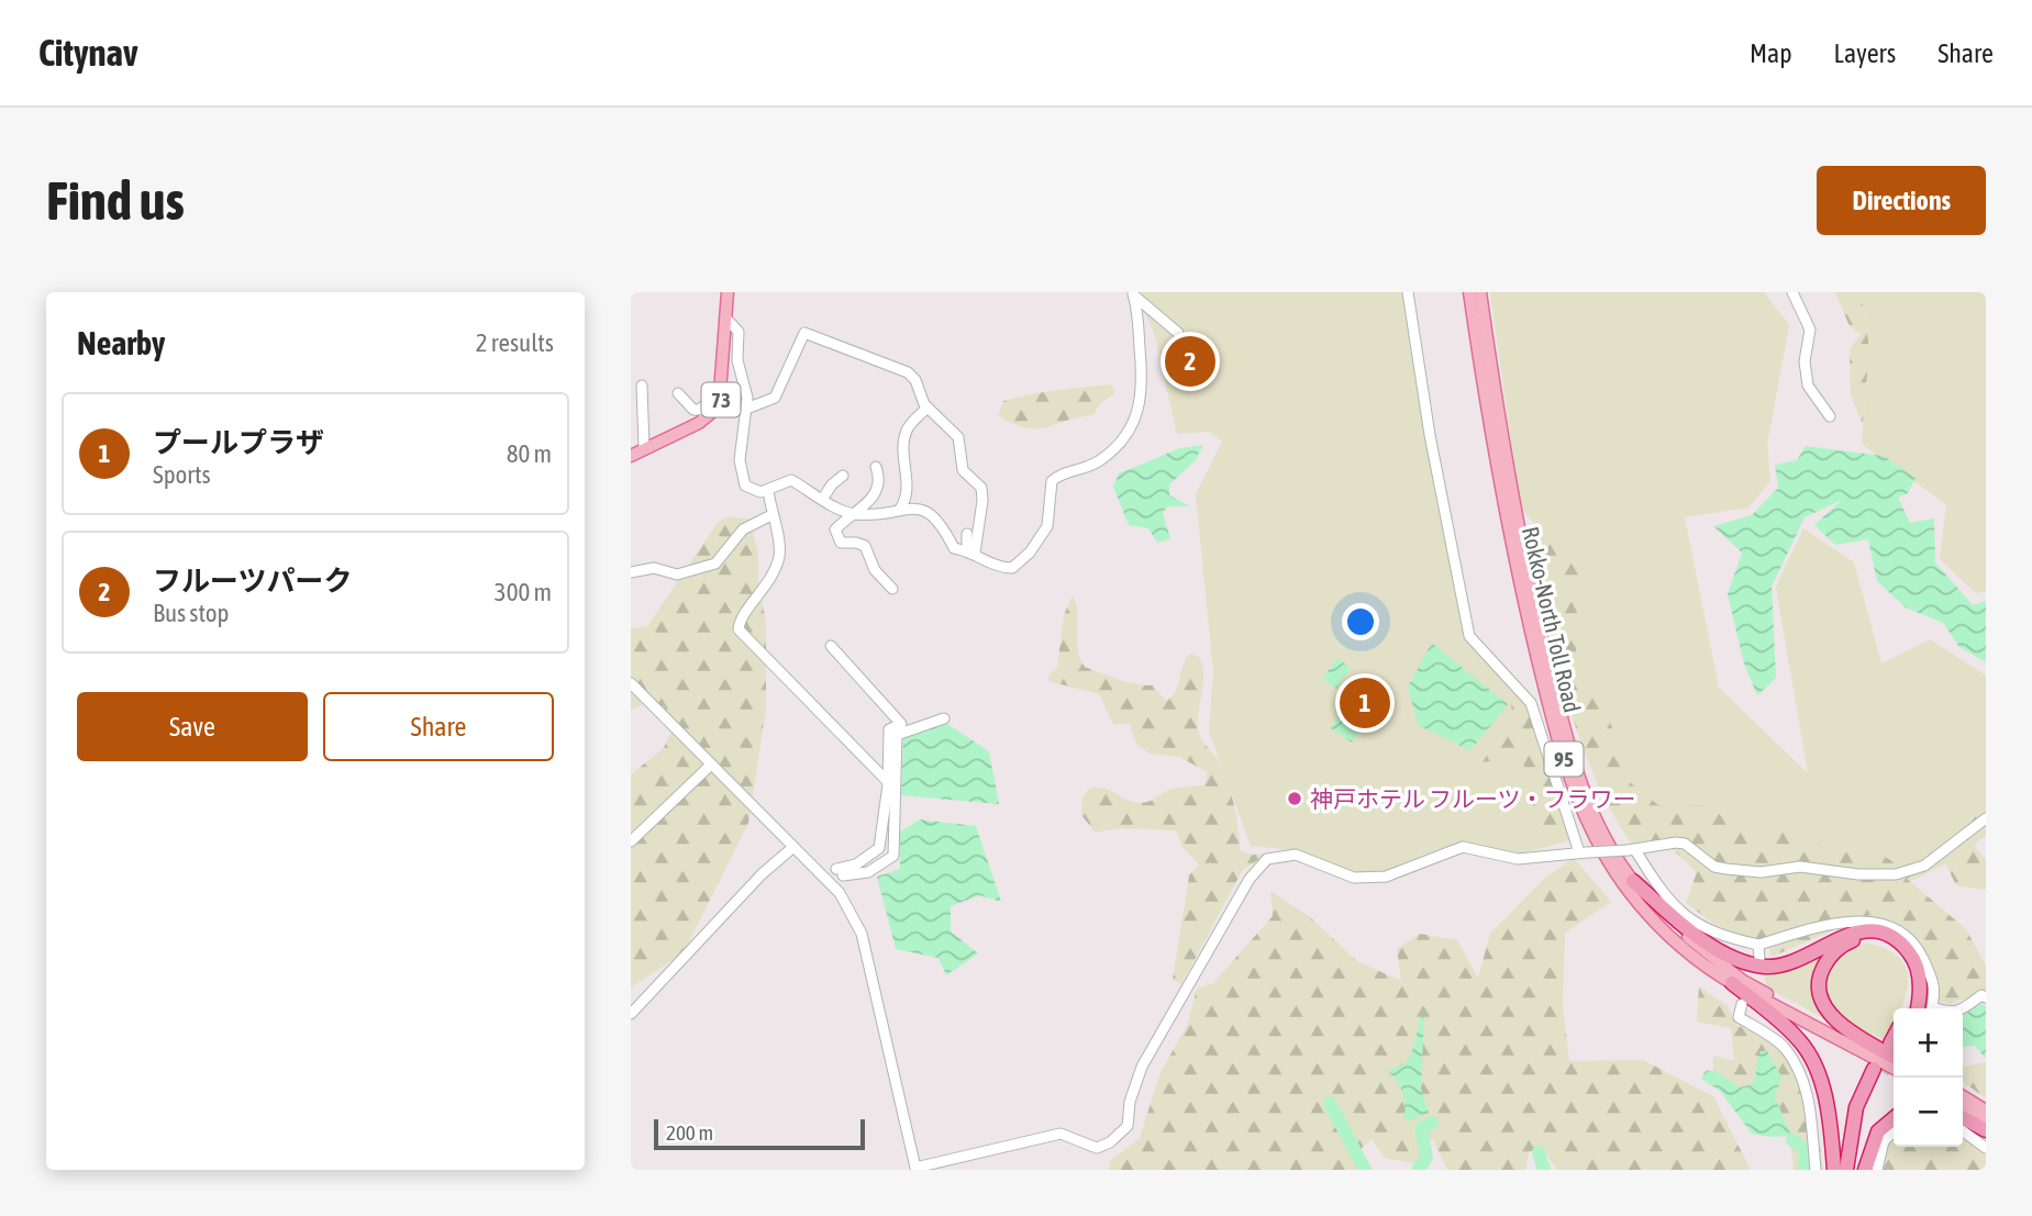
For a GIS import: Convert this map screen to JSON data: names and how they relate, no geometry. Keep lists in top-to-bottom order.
{
  "streets": {
    "main road": ["73", "Rokko-North Toll Road", "95"]
  },
  "places": ["神戸ホテル フルーツ・フラワー"],
  "scale_bar": "200 m",
  "page": {
    "header": "Citynav",
    "nav": ["Map", "Layers", "Share"],
    "buttons": [
      "Directions",
      ["Save", "Share"]
    ],
    "title": "Find us",
    "heading": ["Nearby", "2 results"],
    "pins": ["2", "1"],
    "list": [
      {
        "mark": "1",
        "name": "プールプラザ",
        "note": "Sports",
        "value": "80 m"
      },
      {
        "mark": "2",
        "name": "フルーツパーク",
        "note": "Bus stop",
        "value": "300 m"
      }
    ],
    "map_buttons": ["+", "−"],
    "scale": "200 m"
  }
}
